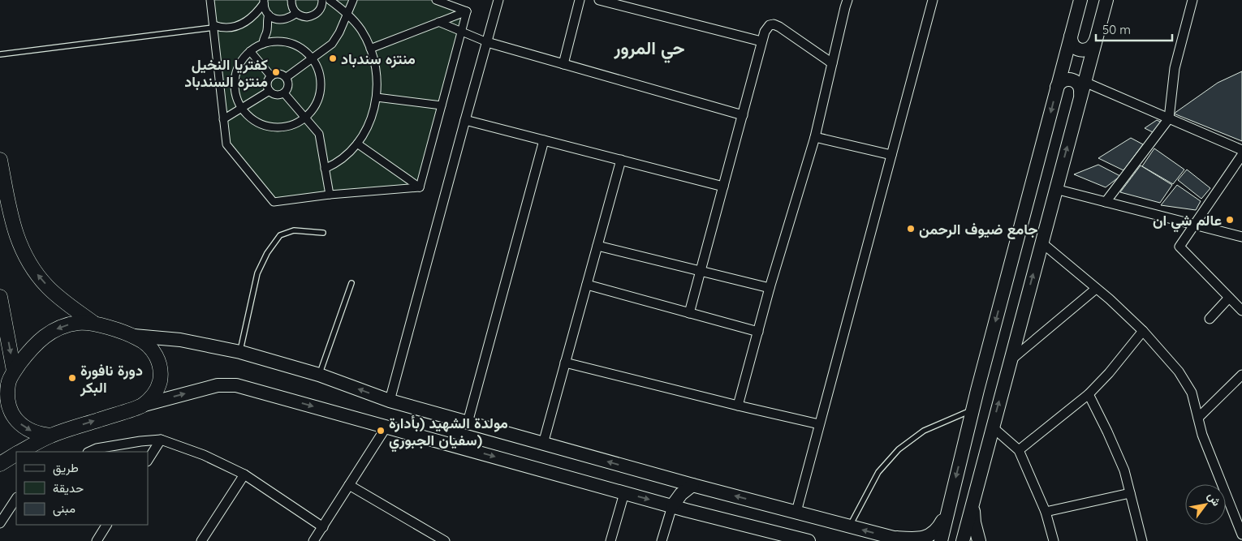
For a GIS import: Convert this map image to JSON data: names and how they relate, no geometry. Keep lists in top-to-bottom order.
{
  "districts": ["حي المرور"],
  "places": [
    "منتزه سندباد",
    "كفتريا النخيل منتزه السندباد",
    "عالم شي ان",
    "جامع ضيوف الرحمن",
    "دورة نافورة البكر",
    "مولدة الشهيد (بأدارة سفيان الجبوري)"
  ],
  "legend": ["طريق", "حديقة", "مبنى"],
  "scale_bar": "50 m",
  "north": "top right"
}
